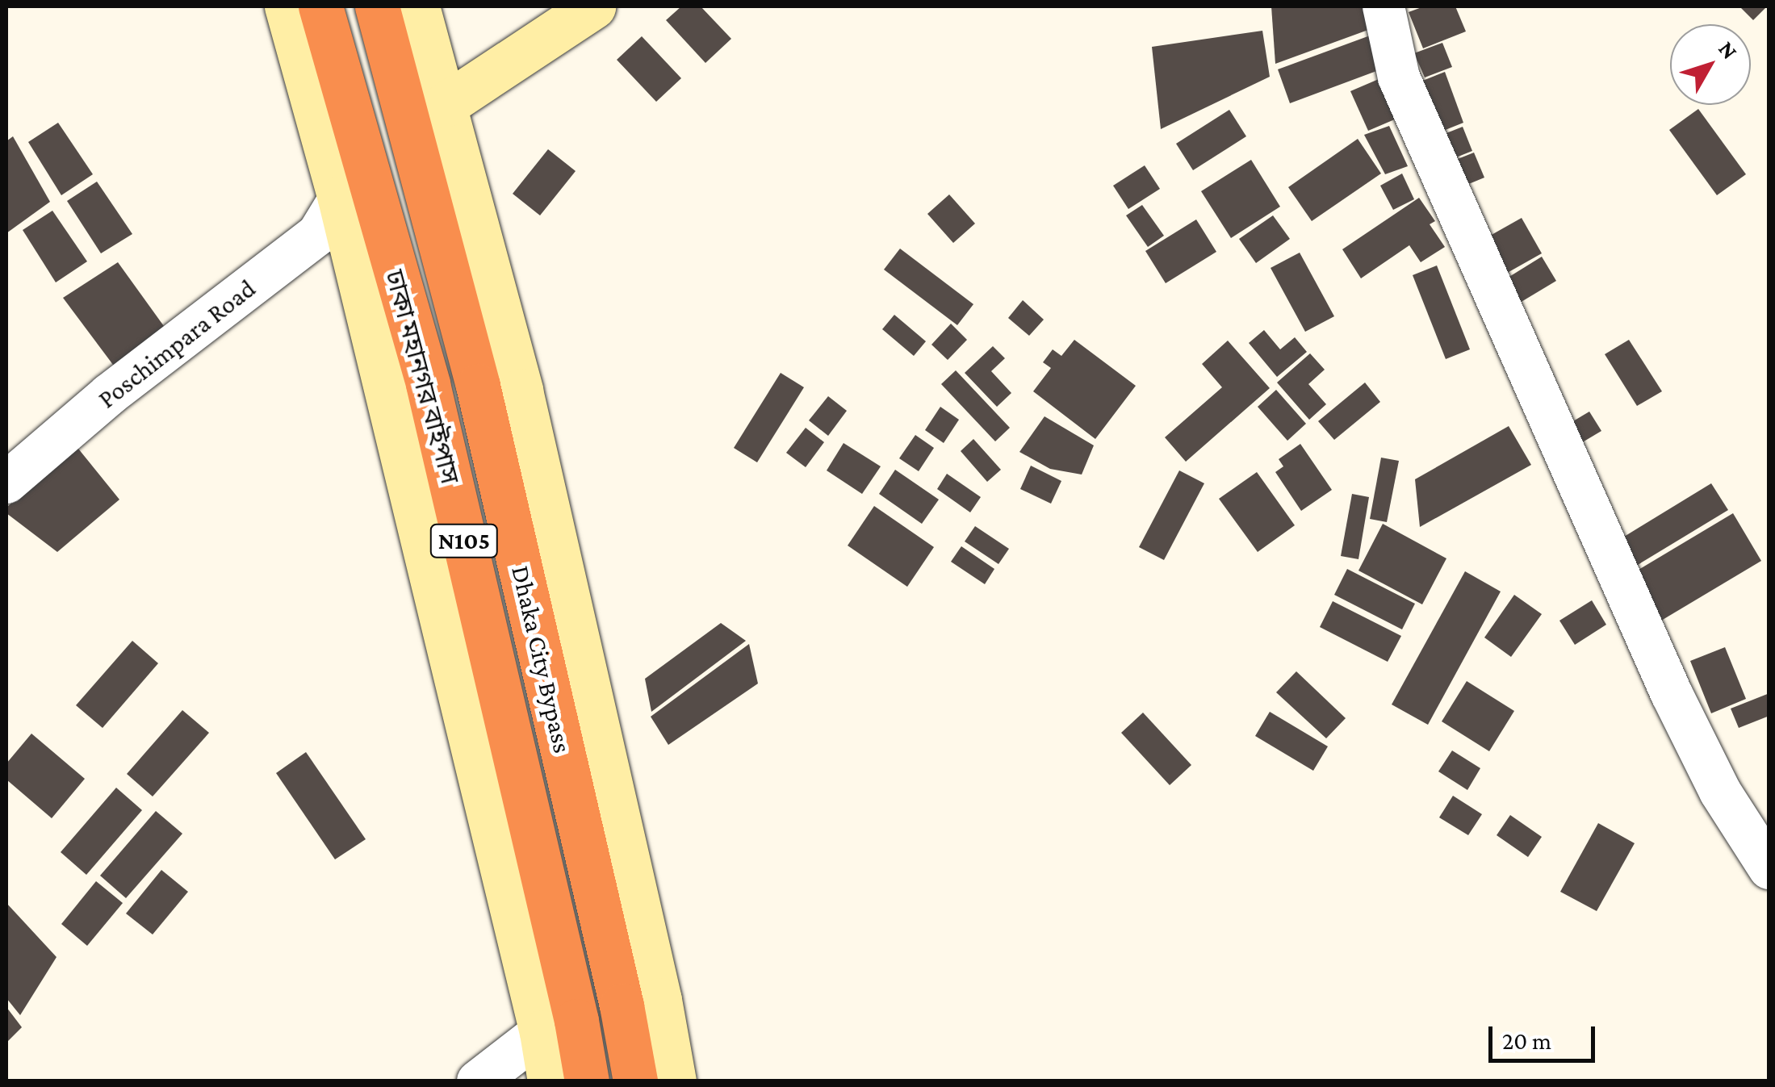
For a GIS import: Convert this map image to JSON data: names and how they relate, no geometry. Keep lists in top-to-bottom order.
{
  "streets": {
    "highway": ["ঢাকা মহানগর বাইপাস", "N105", "Dhaka City Bypass"],
    "street": ["Poschimpara Road"]
  },
  "scale_bar": "20 m",
  "north": "top right"
}
